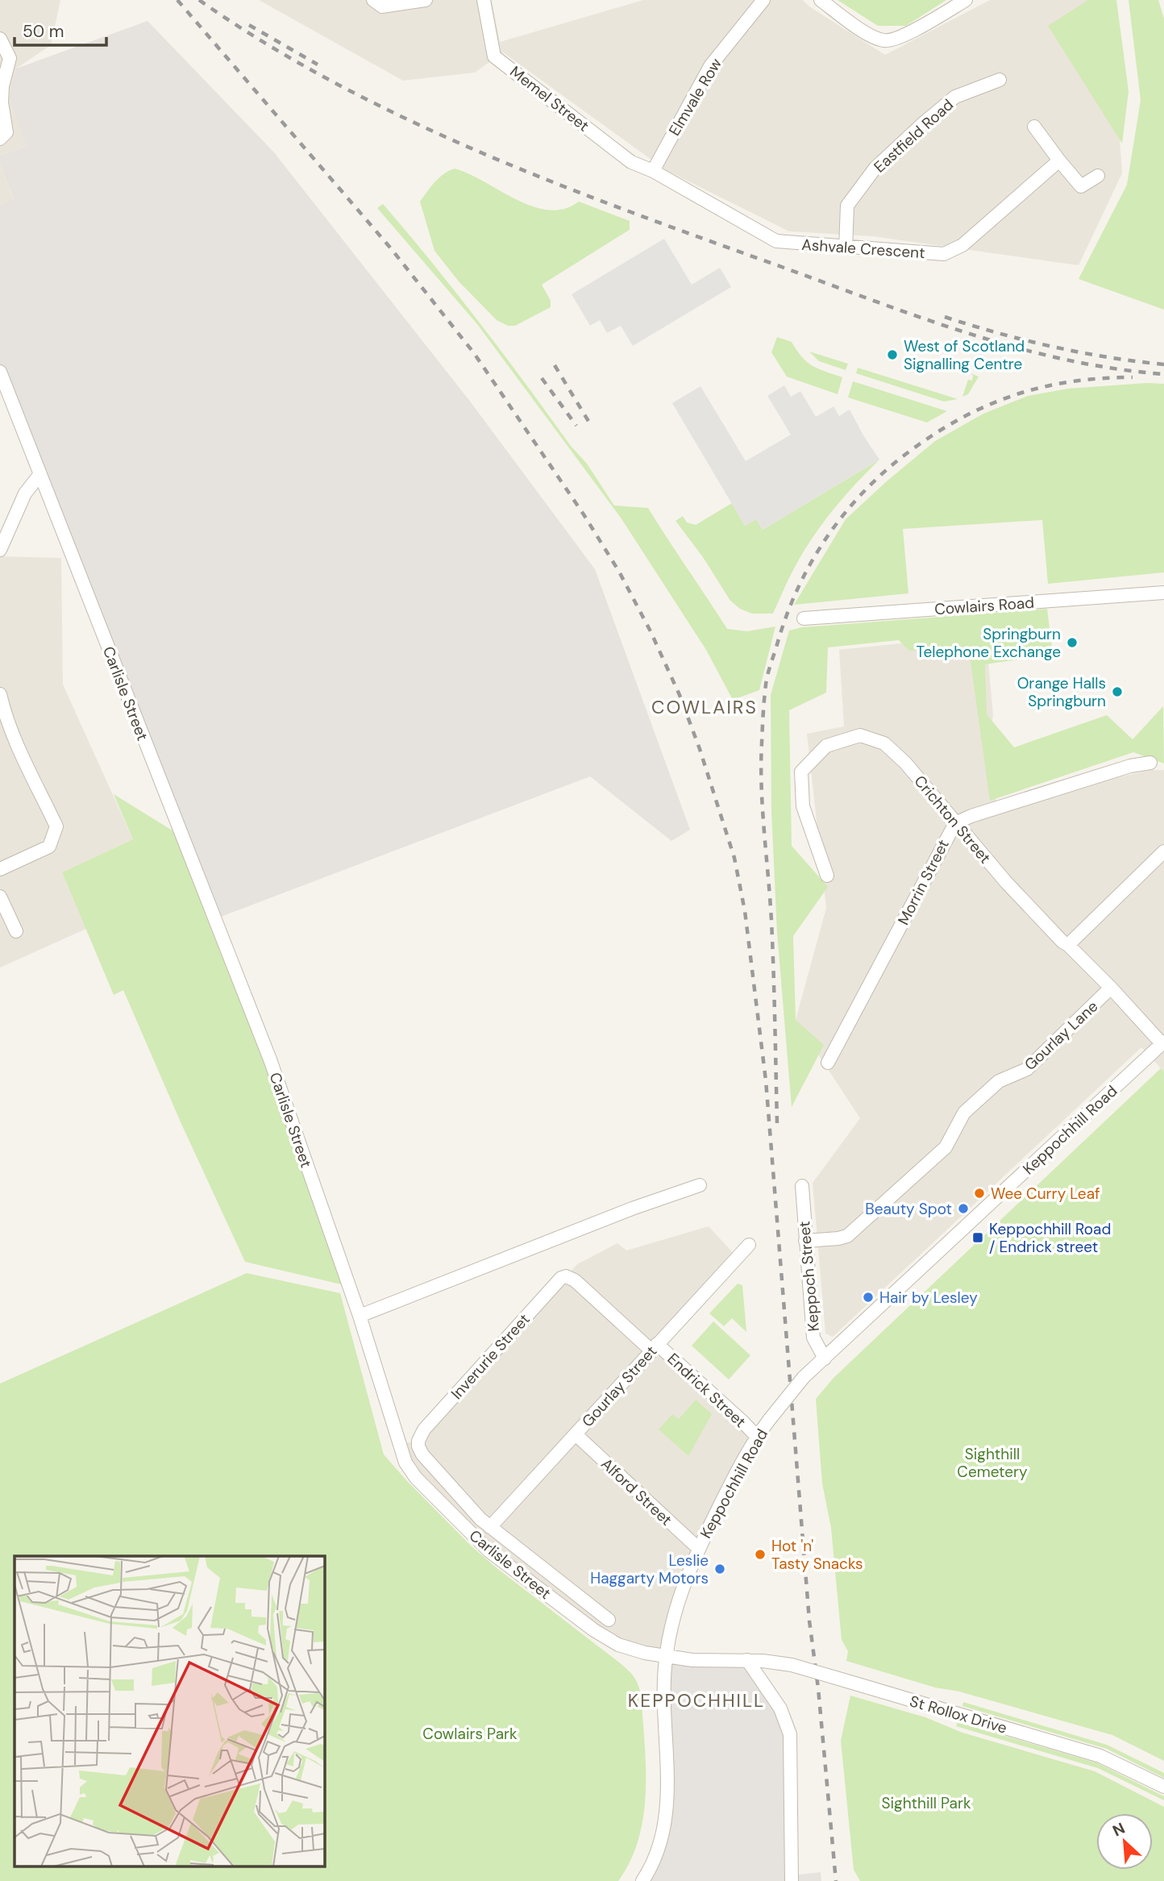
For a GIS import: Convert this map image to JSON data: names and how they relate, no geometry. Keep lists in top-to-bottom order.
{
  "streets": {
    "street": [
      "Elmvale Row",
      "Memel Street",
      "Eastfield Road",
      "Ashvale Crescent",
      "Cowlairs Road",
      "Carlisle Street",
      "Crichton Street",
      "Morrin Street",
      "Gourlay Lane",
      "Keppochhill Road",
      "Keppoch Street",
      "Inverurie Street",
      "Gourlay Street",
      "Endrick Street",
      "Alford Street",
      "St Rollox Drive"
    ]
  },
  "crossings": [
    ["Elmvale Row", "Memel Street"],
    ["Elmvale Row", "Ashvale Crescent"],
    ["Memel Street", "Ashvale Crescent"],
    ["Eastfield Road", "Ashvale Crescent"],
    ["Carlisle Street", "Keppochhill Road"],
    ["Carlisle Street", "Inverurie Street"],
    ["Carlisle Street", "Gourlay Street"],
    ["Carlisle Street", "St Rollox Drive"],
    ["Crichton Street", "Morrin Street"],
    ["Crichton Street", "Gourlay Lane"],
    ["Crichton Street", "Keppochhill Road"],
    ["Gourlay Lane", "Keppoch Street"],
    ["Keppochhill Road", "Keppoch Street"],
    ["Keppochhill Road", "Endrick Street"],
    ["Keppochhill Road", "Alford Street"],
    ["Inverurie Street", "Endrick Street"],
    ["Gourlay Street", "Endrick Street"],
    ["Gourlay Street", "Alford Street"]
  ],
  "districts": ["COWLAIRS", "KEPPOCHHILL"],
  "parks": ["Sighthill Cemetery", "Cowlairs Park", "Sighthill Park"],
  "places": {
    "other": [
      "West of Scotland Signalling Centre",
      "Springburn Telephone Exchange",
      "Orange Halls Springburn",
      "Wee Curry Leaf",
      "Beauty Spot",
      "Hair by Lesley",
      "Hot 'n' Tasty Snacks",
      "Leslie Haggarty Motors"
    ],
    "transit": ["Keppochhill Road / Endrick street"]
  },
  "scale_bar": "50 m",
  "north": "top left"
}
